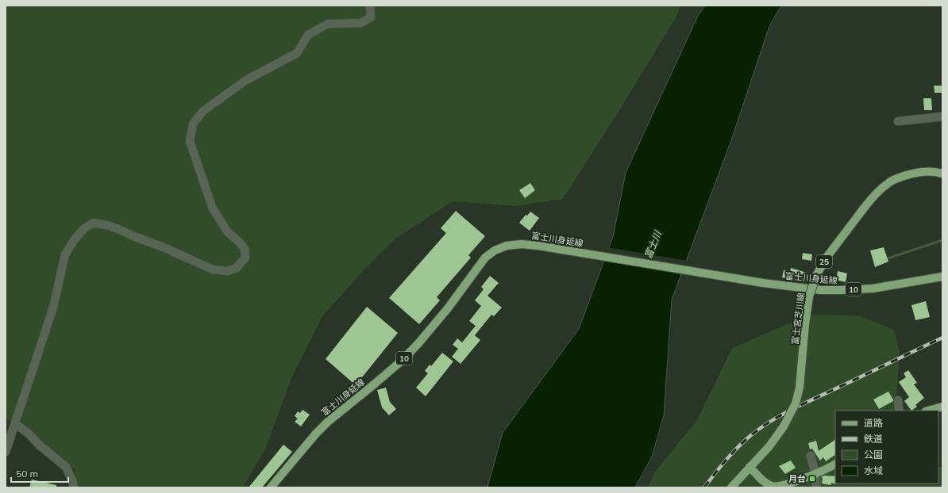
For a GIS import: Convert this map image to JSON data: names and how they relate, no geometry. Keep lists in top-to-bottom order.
{
  "streets": {
    "main road": [
      "富士川身延線",
      "25",
      "10",
      "富士宮芝川線"
    ]
  },
  "water": ["富士川"],
  "places": {
    "transit": ["月台"]
  },
  "legend": [
    "道路",
    "鉄道",
    "公園",
    "水域"
  ],
  "scale_bar": "50 m"
}
